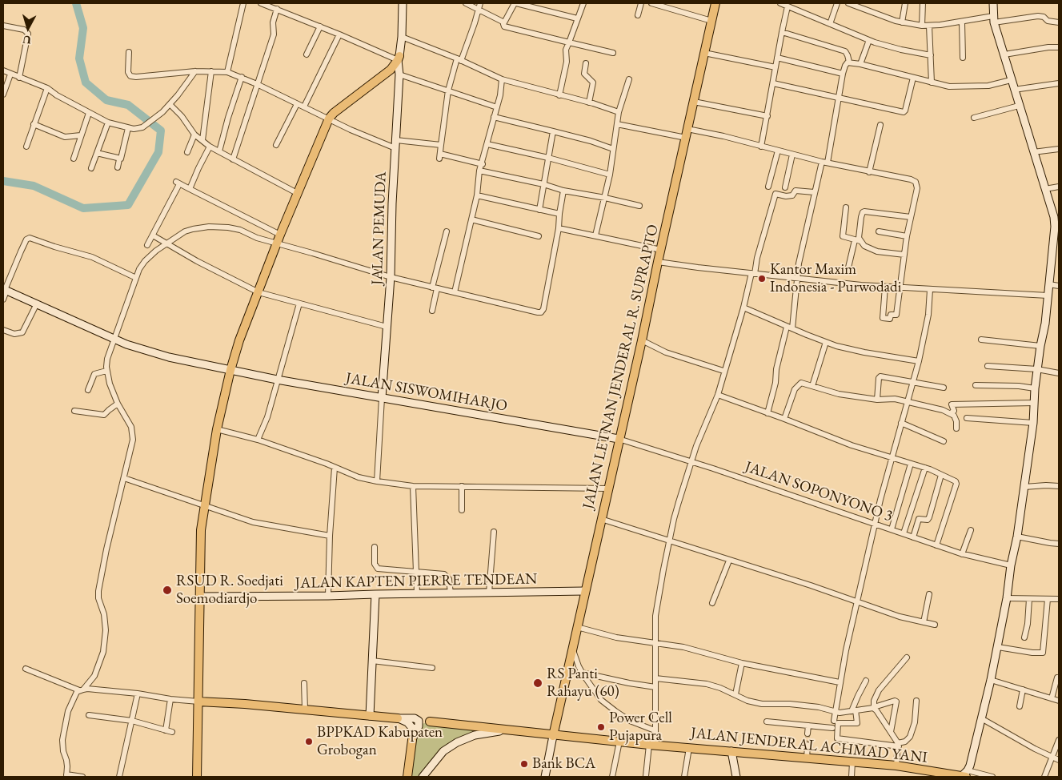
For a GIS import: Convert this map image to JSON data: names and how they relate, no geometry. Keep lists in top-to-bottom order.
{
  "streets": {
    "main road": [
      "JALAN PEMUDA",
      "JALAN LETNAN JENDERAL R. SUPRAPTO",
      "JALAN SISWOMIHARJO",
      "JALAN KAPTEN PIERRE TENDEAN",
      "JALAN JENDERAL ACHMAD YANI"
    ],
    "street": ["JALAN SOPONYONO 3"]
  },
  "crossings": [
    ["JALAN PEMUDA", "JALAN SISWOMIHARJO"],
    ["JALAN LETNAN JENDERAL R. SUPRAPTO", "JALAN SISWOMIHARJO"],
    ["JALAN LETNAN JENDERAL R. SUPRAPTO", "JALAN SOPONYONO 3"],
    ["JALAN LETNAN JENDERAL R. SUPRAPTO", "JALAN KAPTEN PIERRE TENDEAN"],
    ["JALAN LETNAN JENDERAL R. SUPRAPTO", "JALAN JENDERAL ACHMAD YANI"],
    ["JALAN SISWOMIHARJO", "JALAN SOPONYONO 3"]
  ],
  "places": [
    "Kantor Maxim Indonesia - Purwodadi",
    "RSUD R. Soedjati Soemodiardjo",
    "RS Panti Rahayu (60)",
    "Power Cell Pujapura",
    "BPPKAD Kabupaten Grobogan",
    "Bank BCA"
  ],
  "north": "bottom"
}
